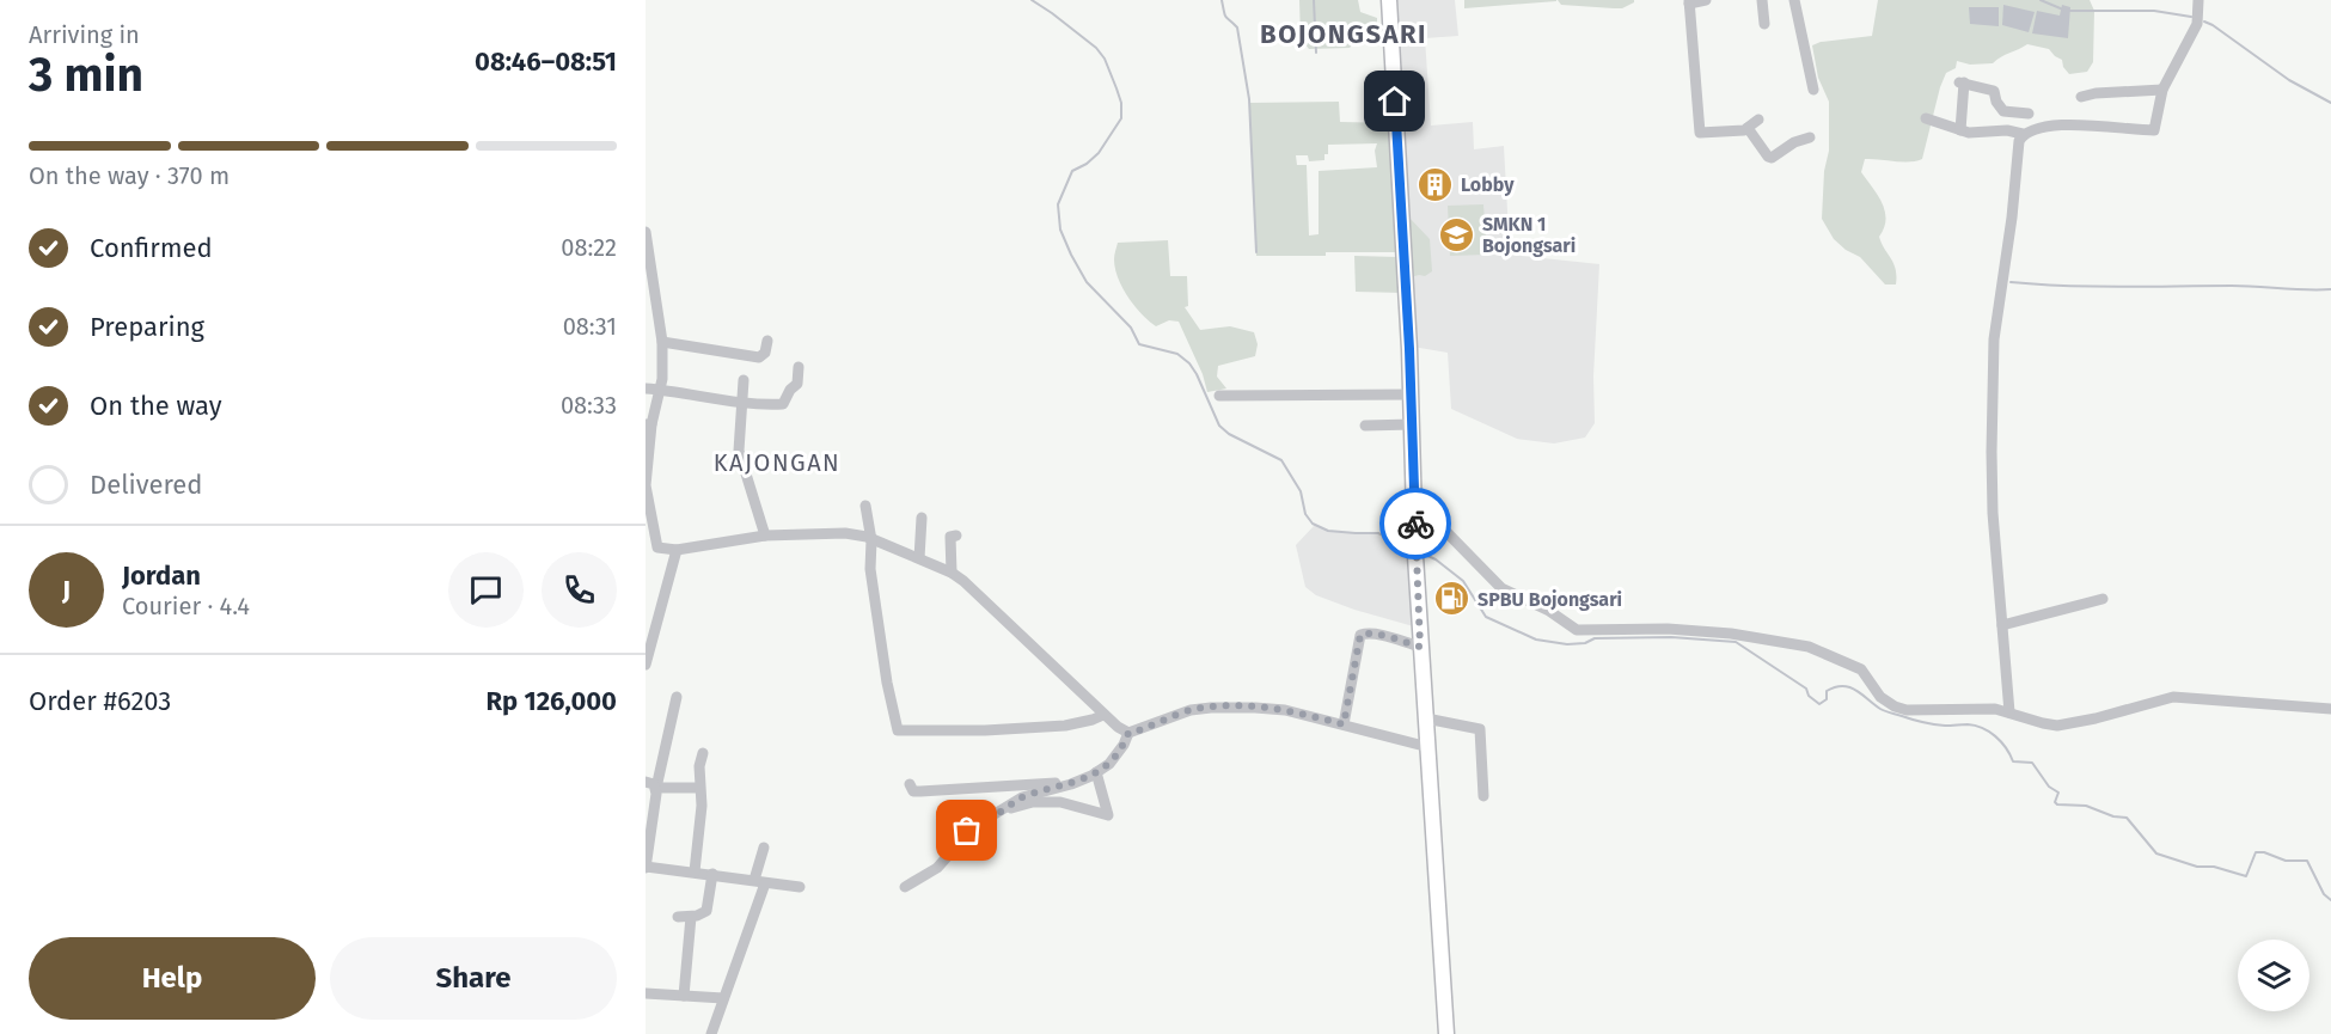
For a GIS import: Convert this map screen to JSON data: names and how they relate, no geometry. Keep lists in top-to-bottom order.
{
  "districts": ["BOJONGSARI", "KAJONGAN"],
  "places": {
    "building": ["Lobby"],
    "school or university": ["SMKN 1 Bojongsari"],
    "fuel station": ["SPBU Bojongsari"]
  },
  "page": {
    "heading": ["3 min", "Arriving in", "08:46–08:51"],
    "panel": [
      "Jordan",
      "Courier · 4.4",
      "Order #6203",
      "Rp 126,000"
    ],
    "bar": "On the way · 370 m",
    "list": [
      ["Confirmed", "08:22"],
      ["Preparing", "08:31"],
      ["On the way", "08:33"],
      "Delivered"
    ],
    "round": "J",
    "buttons": ["Help", "Share"]
  }
}
